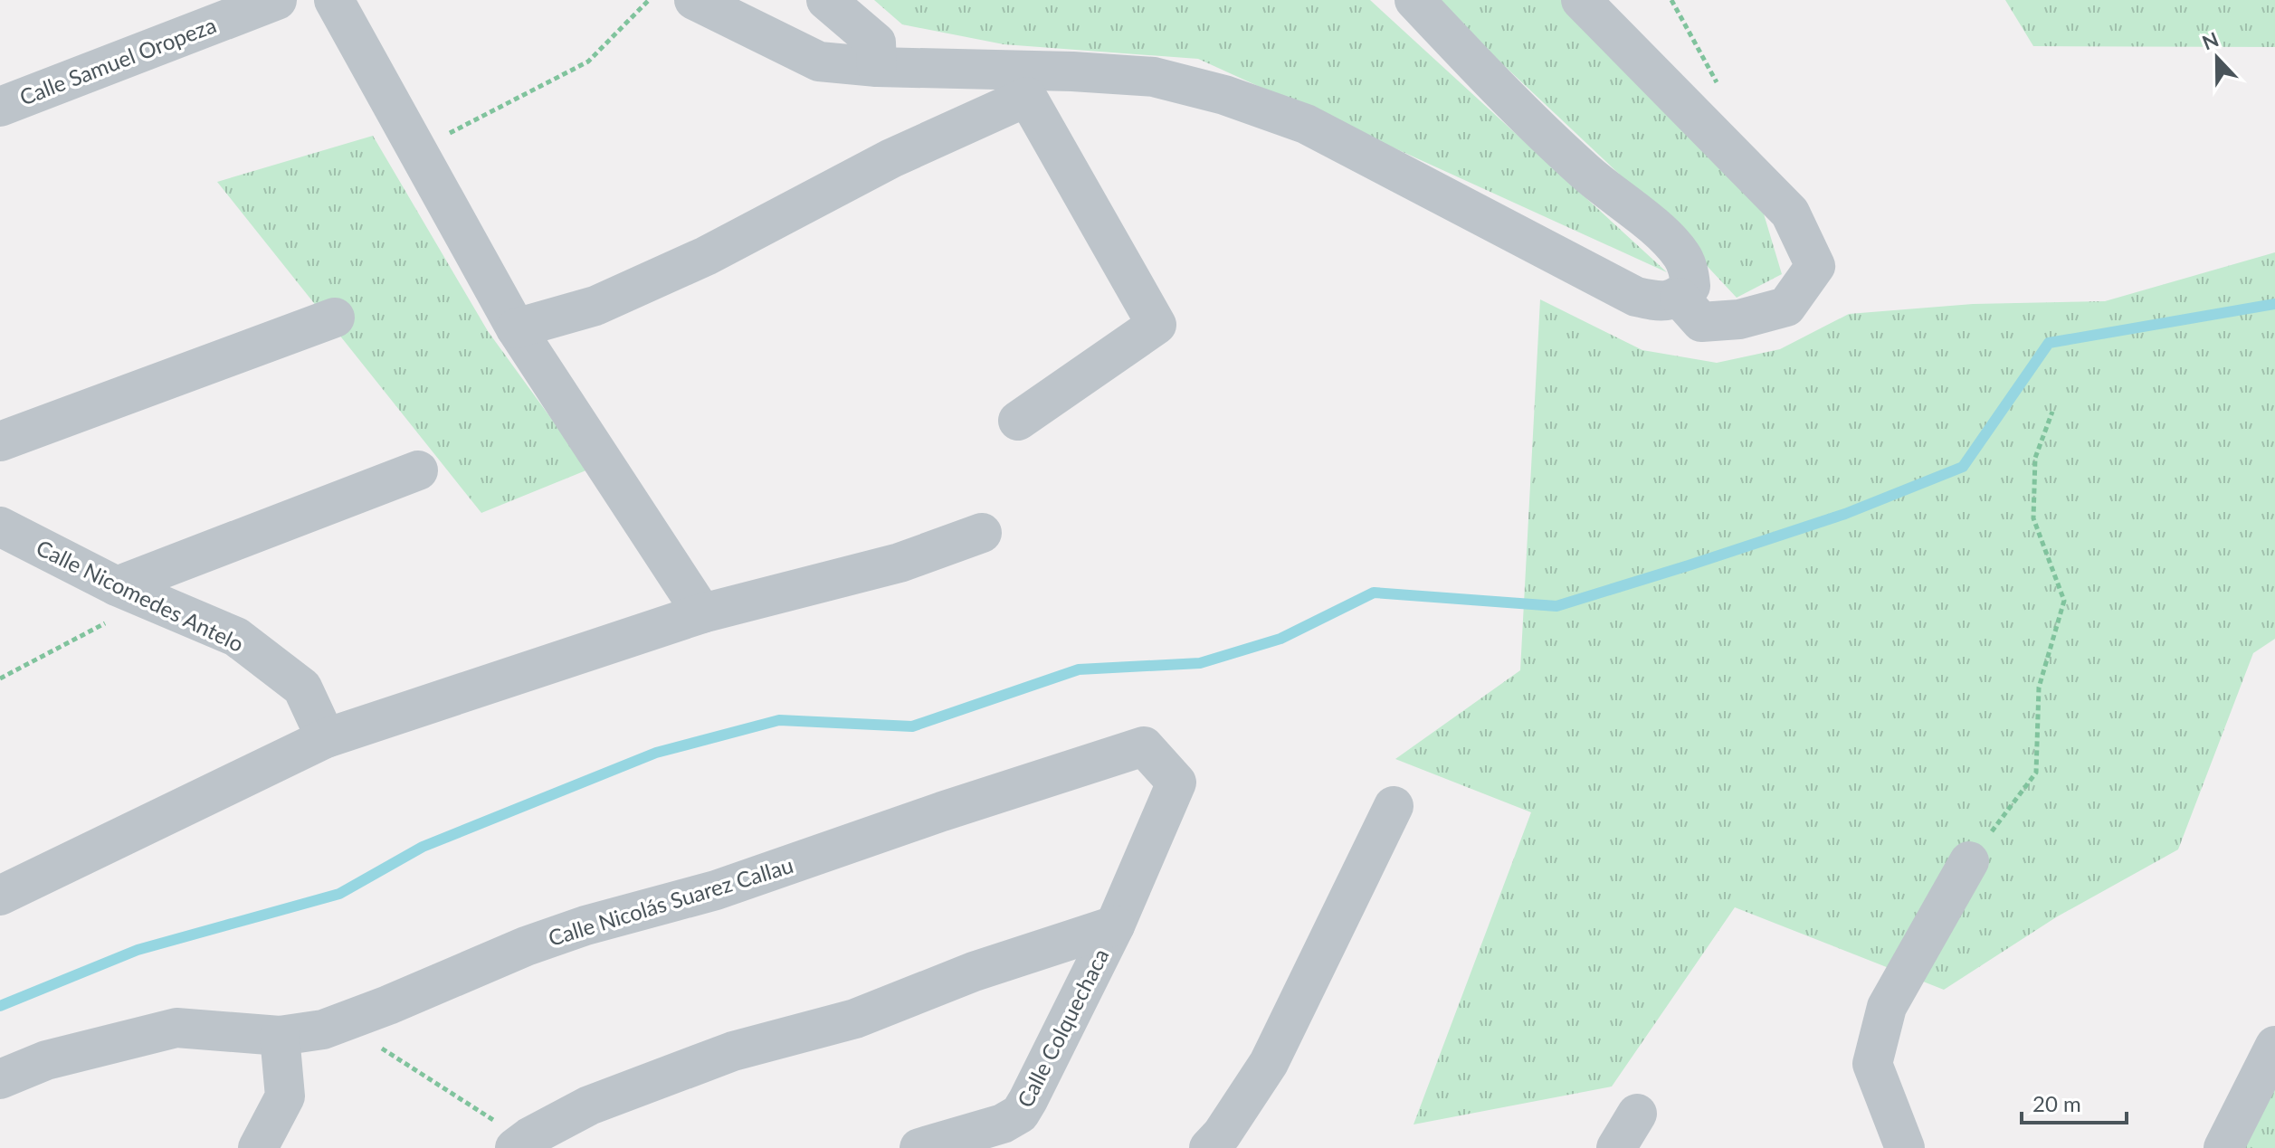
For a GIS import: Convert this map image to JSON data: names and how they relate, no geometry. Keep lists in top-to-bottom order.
{
  "streets": {
    "street": [
      "Calle Samuel Oropeza",
      "Calle Nicomedes Antelo",
      "Calle Nicolás Suarez Callau",
      "Calle Colquechaca"
    ]
  },
  "crossings": [
    ["Calle Nicolás Suarez Callau", "Calle Colquechaca"]
  ],
  "scale_bar": "20 m",
  "north": "top"
}
